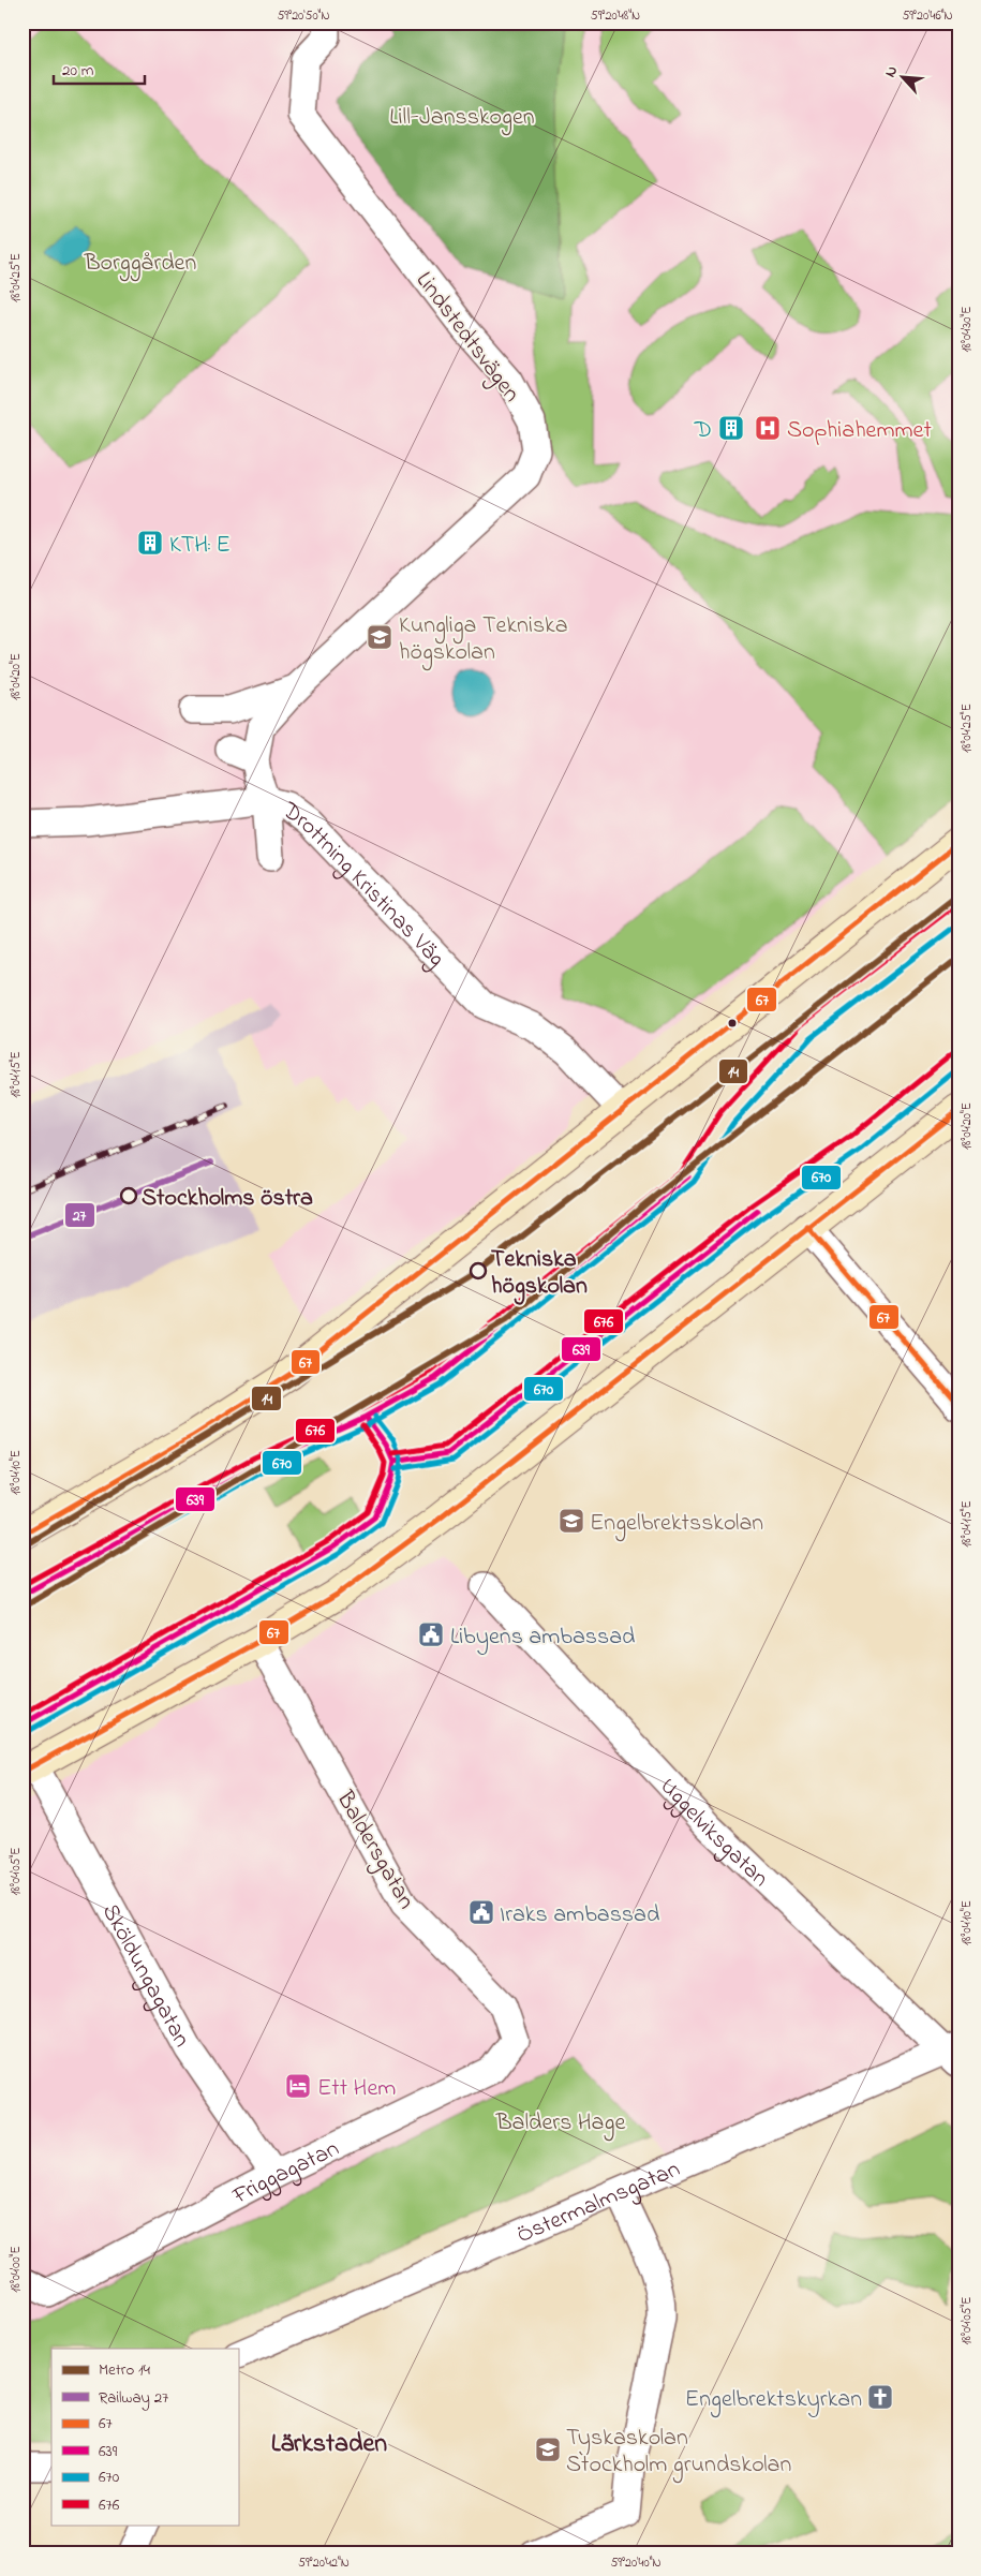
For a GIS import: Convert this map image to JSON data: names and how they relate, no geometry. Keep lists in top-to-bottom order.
{
  "streets": {
    "street": [
      "Lindstedtsvägen",
      "Drottning Kristinas Väg",
      "Uggelviksgatan",
      "Baldersgatan",
      "Sköldungagatan",
      "Friggagatan",
      "Östermalmsgatan"
    ]
  },
  "crossings": [
    ["Lindstedtsvägen", "Drottning Kristinas Väg"],
    ["Uggelviksgatan", "Östermalmsgatan"],
    ["Baldersgatan", "Friggagatan"],
    ["Sköldungagatan", "Friggagatan"]
  ],
  "districts": ["Lärkstaden"],
  "parks": ["Lill-Jansskogen", "Borggården", "Balders Hage"],
  "places": {
    "building": ["D", "KTH: E"],
    "hospital": ["Sophiahemmet"],
    "school or university": ["Kungliga Tekniska högskolan", "Engelbrektsskolan", "Tyskaskolan Stockholm grundskolan"],
    "other": ["Stockholms östra", "Tekniska högskolan"],
    "public building": ["Libyens ambassad", "Iraks ambassad"],
    "hotel": ["Ett Hem"],
    "church": ["Engelbrektskyrkan"]
  },
  "lines": [
    "transit line 67",
    "metro line 14",
    "transit line 676",
    "transit line 670",
    "rail line 27",
    "transit line 639"
  ],
  "legend": [
    "Metro 14",
    "Railway 27",
    "67",
    "639",
    "670",
    "676"
  ],
  "scale_bar": "20 m",
  "north": "top left",
  "coordinates": [
    "59°20'50\"N",
    "59°20'48\"N",
    "59°20'46\"N",
    "18°04'25\"E",
    "18°04'30\"E",
    "18°04'20\"E",
    "18°04'15\"E",
    "18°04'10\"E",
    "18°04'05\"E",
    "18°04'00\"E",
    "59°20'42\"N",
    "59°20'40\"N"
  ]
}
